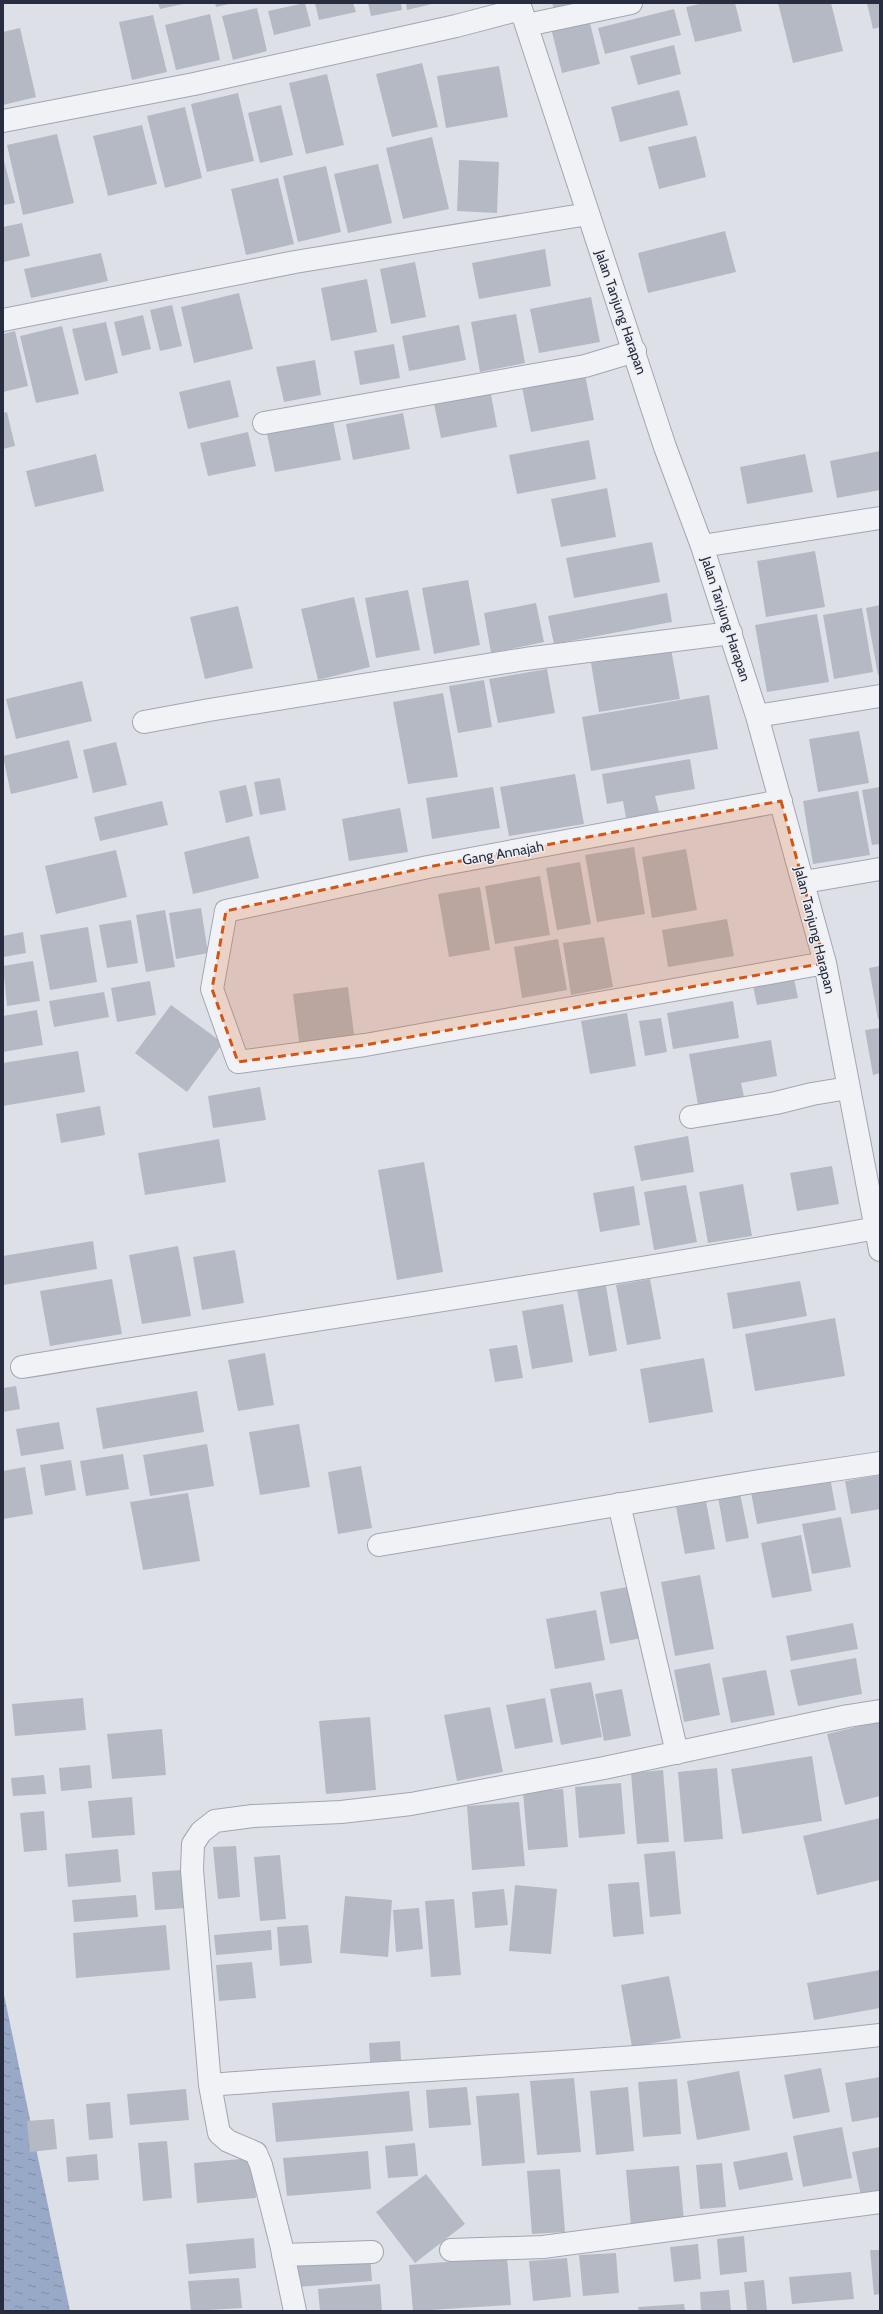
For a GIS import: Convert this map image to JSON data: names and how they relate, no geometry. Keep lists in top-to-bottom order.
{
  "streets": {
    "street": ["Jalan Tanjung Harapan", "Gang Annajah"]
  },
  "crossings": [
    ["Jalan Tanjung Harapan", "Gang Annajah"]
  ]
}
